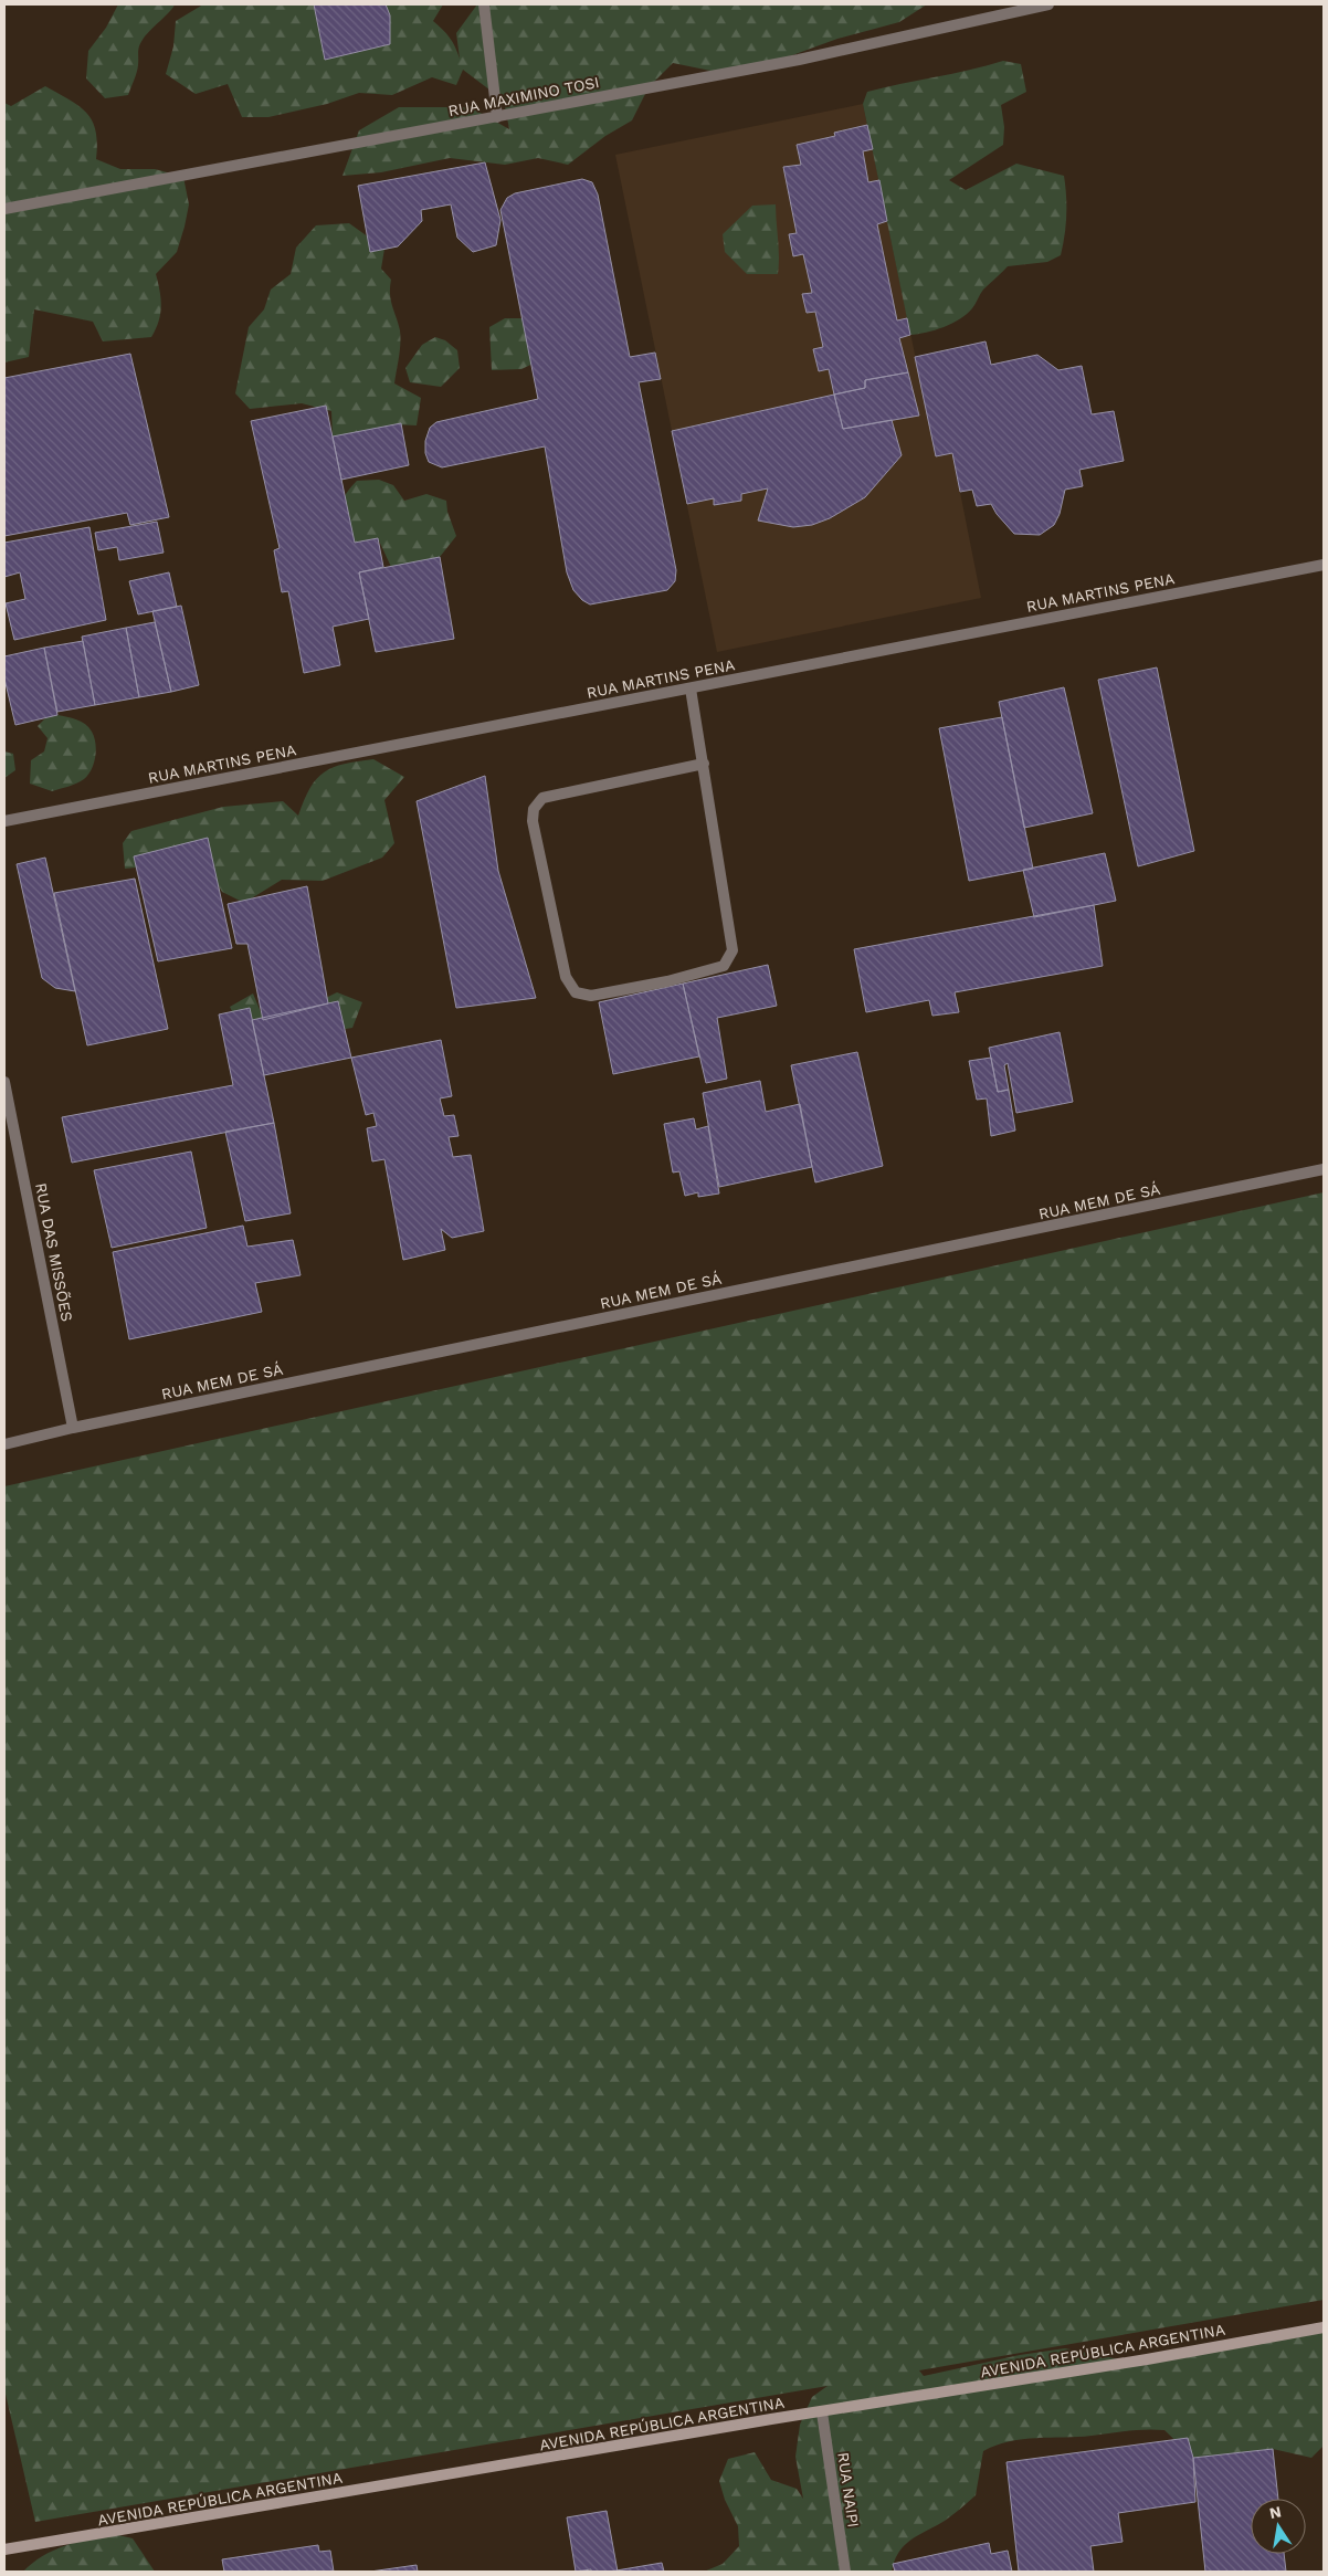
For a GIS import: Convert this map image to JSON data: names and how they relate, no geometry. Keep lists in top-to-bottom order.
{
  "streets": {
    "street": [
      "RUA MAXIMINO TOSI",
      "RUA MARTINS PENA",
      "RUA MEM DE SÁ",
      "RUA DAS MISSÕES",
      "AVENIDA REPÚBLICA ARGENTINA",
      "RUA NAIPI"
    ]
  },
  "crossings": [
    ["RUA MEM DE SÁ", "RUA DAS MISSÕES"],
    ["AVENIDA REPÚBLICA ARGENTINA", "RUA NAIPI"]
  ],
  "north": "top"
}
